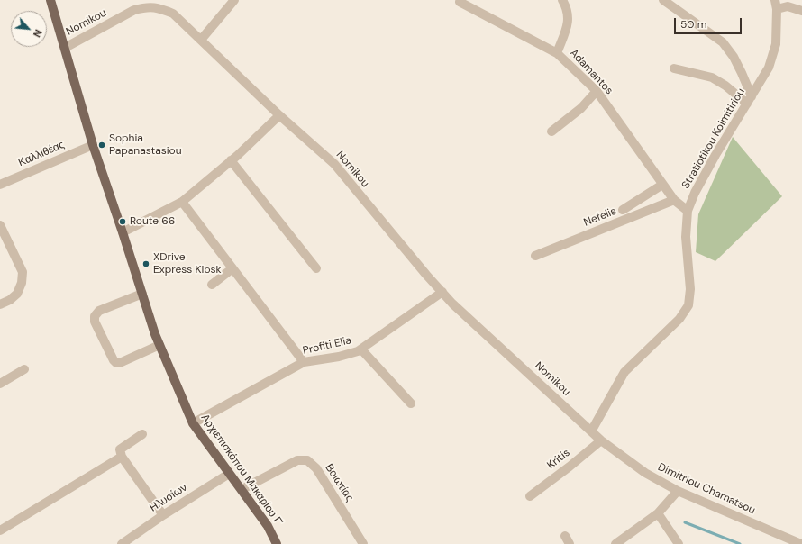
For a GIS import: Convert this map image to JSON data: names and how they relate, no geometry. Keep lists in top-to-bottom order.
{
  "streets": {
    "main road": ["Αρχιεπισκόπου Μακαρίου Γ'"],
    "street": [
      "Nomikou",
      "Adamantos",
      "Stratiotikou Koimitiriou",
      "Καλλιθέας",
      "Nefelis",
      "Profiti Elia",
      "Kritis",
      "Βοιωτίας",
      "Dimitriou Chamatsou",
      "Ηλυσίων"
    ]
  },
  "crossings": [
    ["Nomikou", "Stratiotikou Koimitiriou"],
    ["Nomikou", "Profiti Elia"],
    ["Nomikou", "Αρχιεπισκόπου Μακαρίου Γ'"],
    ["Nomikou", "Dimitriou Chamatsou"],
    ["Adamantos", "Stratiotikou Koimitiriou"],
    ["Adamantos", "Nefelis"],
    ["Stratiotikou Koimitiriou", "Dimitriou Chamatsou"],
    ["Καλλιθέας", "Αρχιεπισκόπου Μακαρίου Γ'"],
    ["Profiti Elia", "Αρχιεπισκόπου Μακαρίου Γ'"],
    ["Kritis", "Dimitriou Chamatsou"],
    ["Αρχιεπισκόπου Μακαρίου Γ'", "Βοιωτίας"],
    ["Αρχιεπισκόπου Μακαρίου Γ'", "Ηλυσίων"]
  ],
  "places": ["Sophia Papanastasiou", "Route 66", "XDrive Express Kiosk"],
  "scale_bar": "50 m",
  "north": "bottom right"
}
